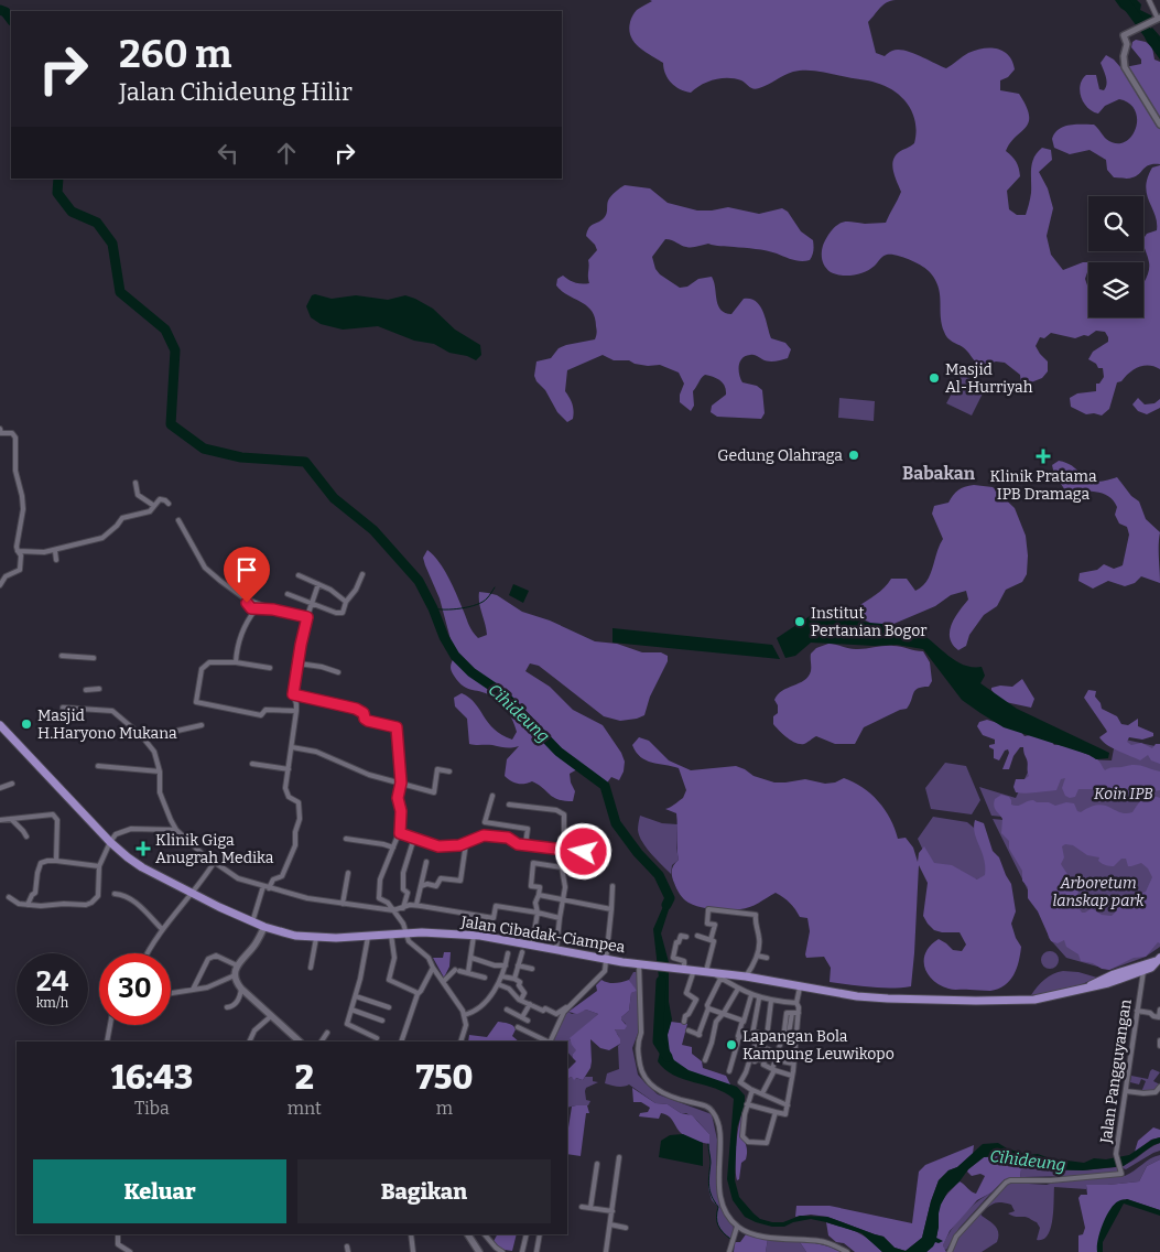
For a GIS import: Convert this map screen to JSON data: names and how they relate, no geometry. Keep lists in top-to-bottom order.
{
  "streets": {
    "highway": ["Jalan Cibadak-Ciampea"],
    "street": ["Jalan Pangguyangan"]
  },
  "districts": ["Babakan"],
  "water": ["Cihideung"],
  "parks": ["Koin IPB", "Arboretum lanskap park"],
  "places": {
    "other": [
      "Masjid Al-Hurriyah",
      "Gedung Olahraga",
      "Institut Pertanian Bogor",
      "Masjid H.Haryono Mukana",
      "Lapangan Bola Kampung Leuwikopo"
    ],
    "health": ["Klinik Pratama IPB Dramaga", "Klinik Giga Anugrah Medika"]
  },
  "page": {
    "turn": ["260 m", "Jalan Cihideung Hilir"],
    "speed": "24 km/h",
    "limit": "30",
    "eta": [
      "16:43",
      "Tiba",
      "2",
      "mnt",
      "750",
      "m"
    ],
    "buttons": ["Keluar", "Bagikan"]
  }
}
